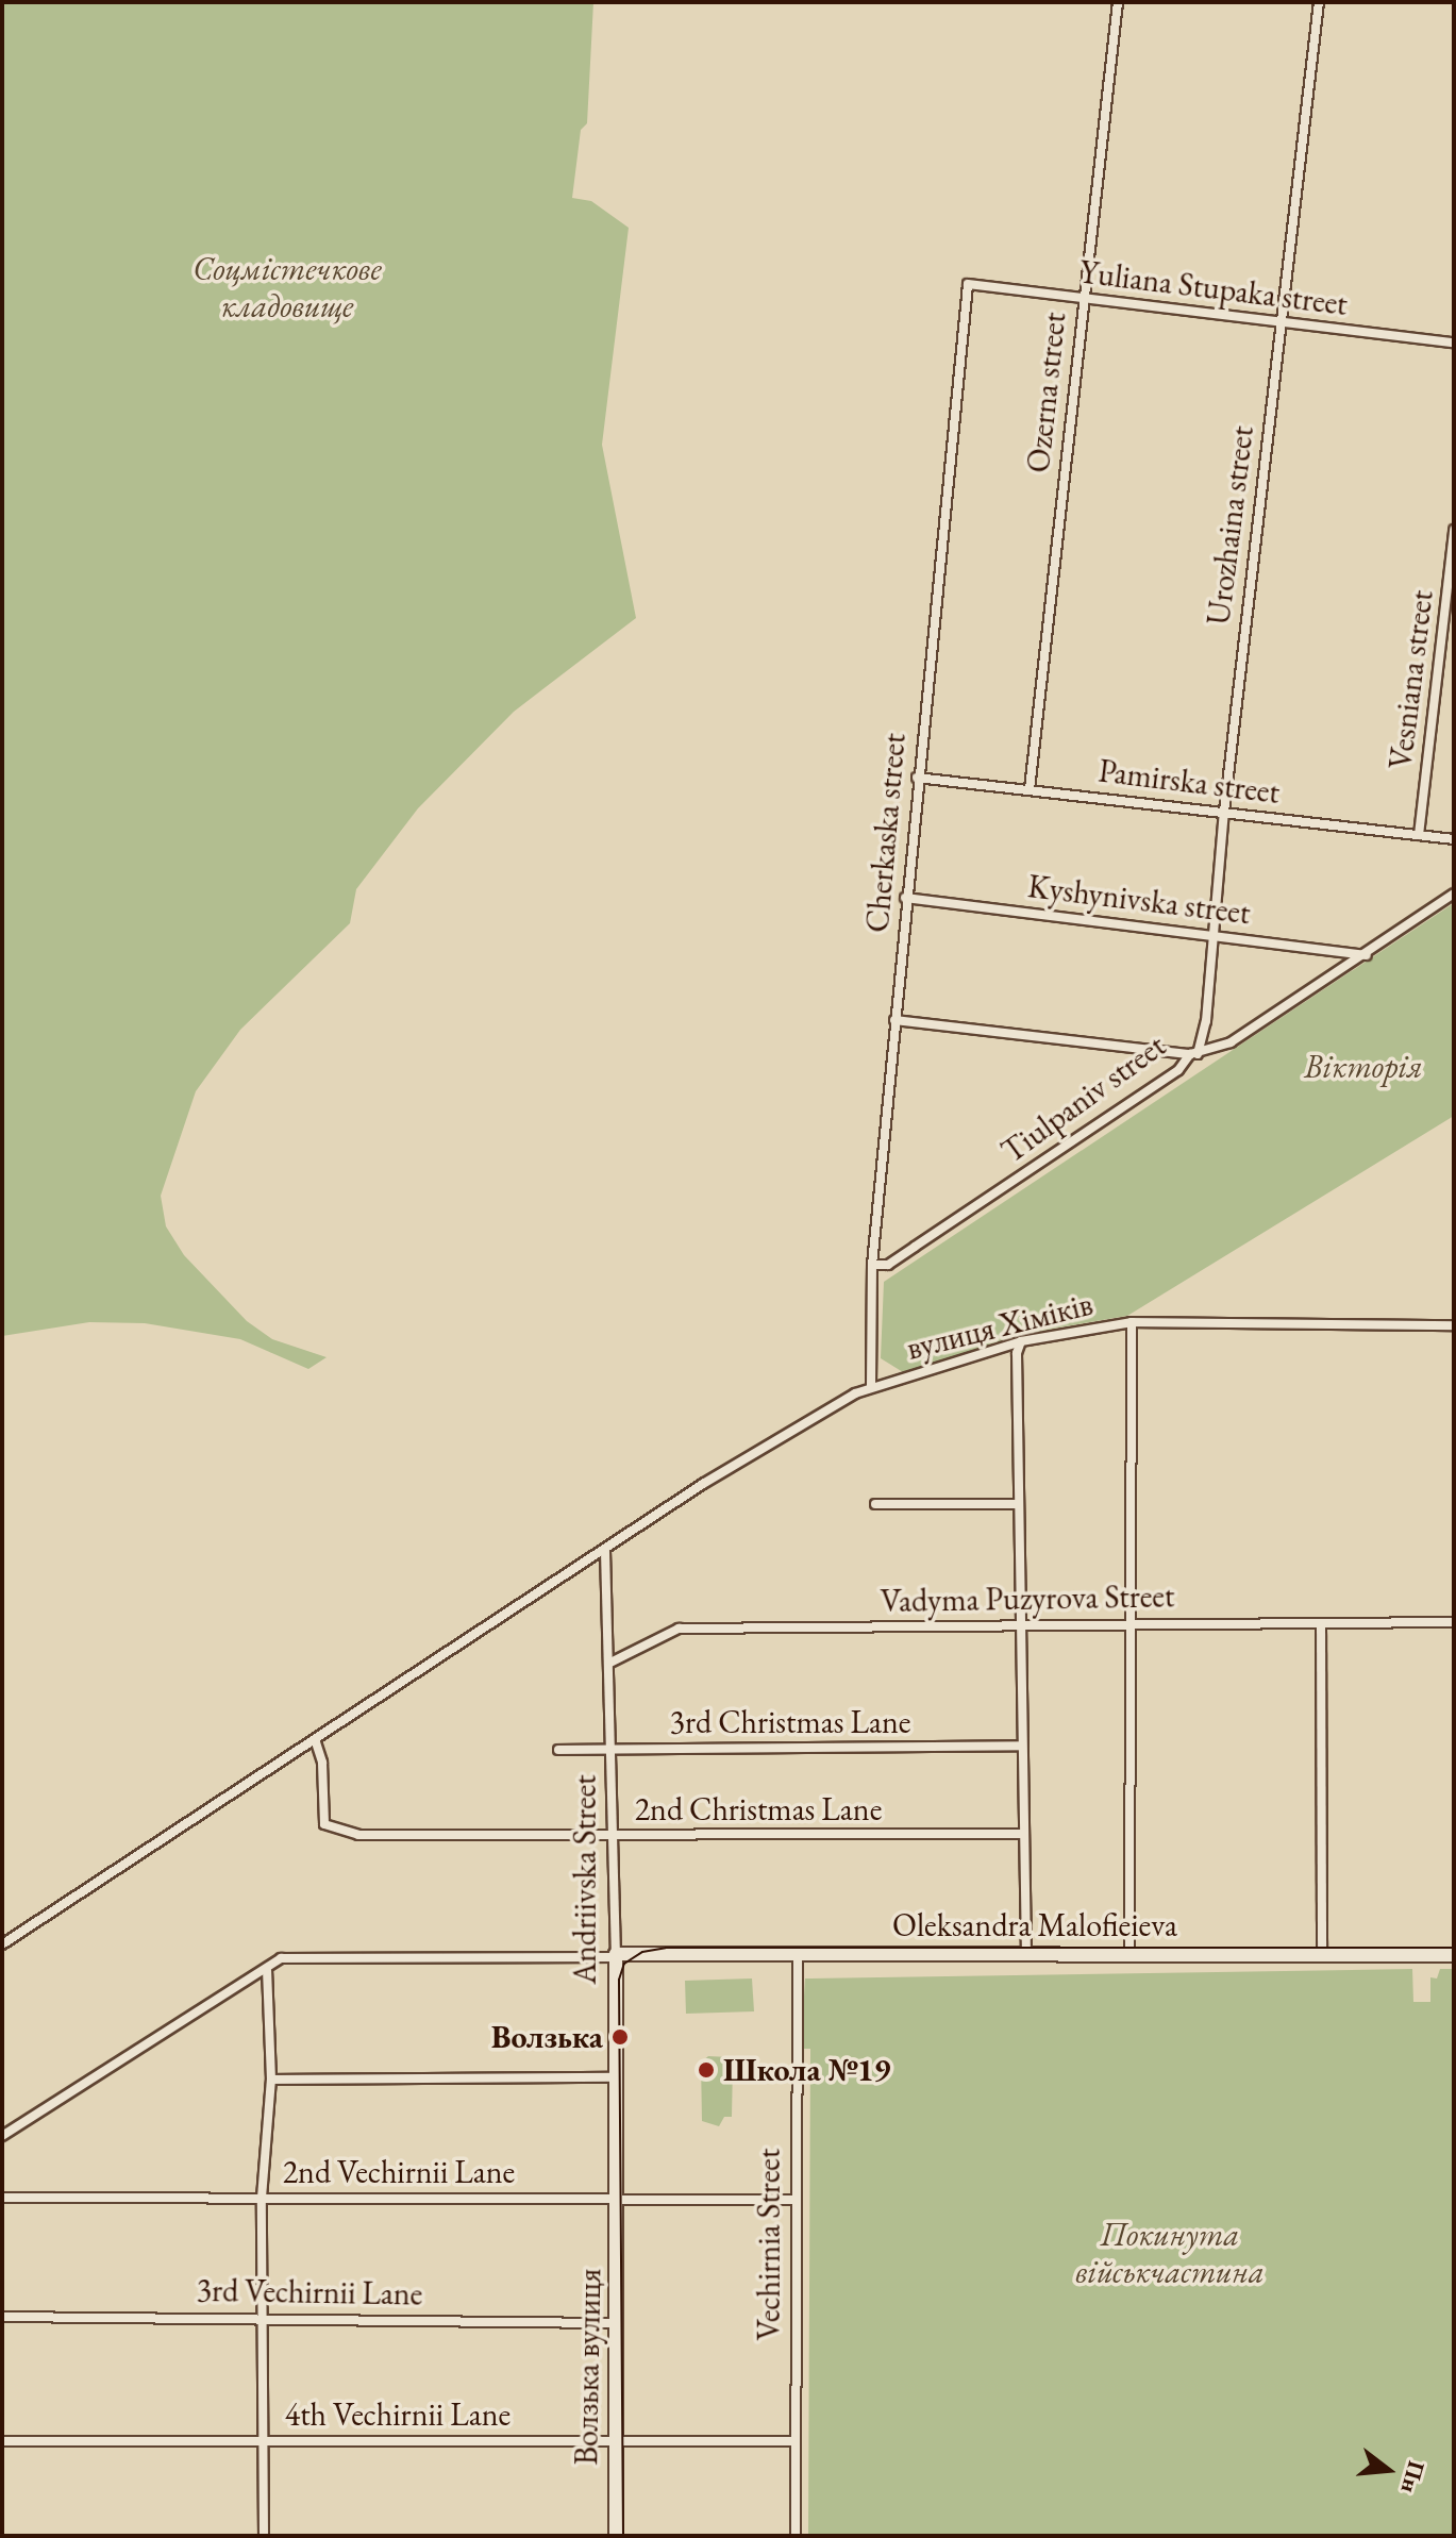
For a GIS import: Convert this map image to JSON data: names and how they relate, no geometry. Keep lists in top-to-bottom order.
{
  "streets": {
    "street": [
      "Yuliana Stupaka street",
      "Ozerna street",
      "Urozhaina street",
      "Vesniana street",
      "Pamirska street",
      "Cherkaska street",
      "Kyshynivska street",
      "Tiulpaniv street",
      "вулиця Хіміків",
      "Vadyma Puzyrova Street",
      "3rd Christmas Lane",
      "2nd Christmas Lane",
      "Andriivska Street",
      "Oleksandra Malofieieva",
      "2nd Vechirnii Lane",
      "Vechirnia Street",
      "3rd Vechirnii Lane",
      "Волзька вулиця",
      "4th Vechirnii Lane"
    ]
  },
  "crossings": [
    ["Yuliana Stupaka street", "Ozerna street"],
    ["Yuliana Stupaka street", "Urozhaina street"],
    ["Yuliana Stupaka street", "Cherkaska street"],
    ["Ozerna street", "Pamirska street"],
    ["Urozhaina street", "Pamirska street"],
    ["Urozhaina street", "Kyshynivska street"],
    ["Urozhaina street", "Tiulpaniv street"],
    ["Vesniana street", "Pamirska street"],
    ["Pamirska street", "Cherkaska street"],
    ["Cherkaska street", "Kyshynivska street"],
    ["Cherkaska street", "Tiulpaniv street"],
    ["Cherkaska street", "вулиця Хіміків"],
    ["Kyshynivska street", "Tiulpaniv street"],
    ["вулиця Хіміків", "2nd Christmas Lane"],
    ["вулиця Хіміків", "Andriivska Street"],
    ["Vadyma Puzyrova Street", "Andriivska Street"],
    ["3rd Christmas Lane", "Andriivska Street"],
    ["2nd Christmas Lane", "Andriivska Street"],
    ["Andriivska Street", "Oleksandra Malofieieva"],
    ["Andriivska Street", "2nd Vechirnii Lane"],
    ["Andriivska Street", "Волзька вулиця"],
    ["Oleksandra Malofieieva", "Vechirnia Street"],
    ["2nd Vechirnii Lane", "Vechirnia Street"],
    ["2nd Vechirnii Lane", "Волзька вулиця"],
    ["Vechirnia Street", "4th Vechirnii Lane"],
    ["3rd Vechirnii Lane", "Волзька вулиця"],
    ["Волзька вулиця", "4th Vechirnii Lane"]
  ],
  "parks": ["Соцмістечкове кладовище", "Вікторія", "Покинута військчастина"],
  "places": ["Волзька", "Школа №19"],
  "north": "right"
}
